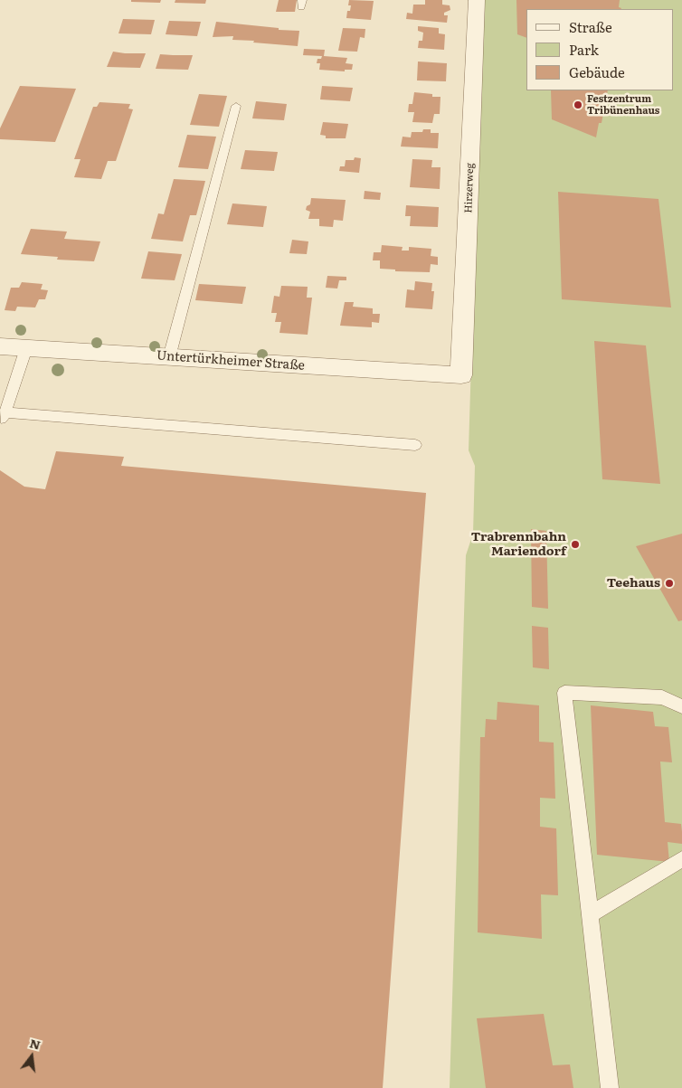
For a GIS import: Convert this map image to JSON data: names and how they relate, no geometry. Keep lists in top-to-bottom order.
{
  "streets": {
    "street": ["Hirzerweg", "Untertürkheimer Straße"]
  },
  "crossings": [
    ["Hirzerweg", "Untertürkheimer Straße"]
  ],
  "places": ["Festzentrum Tribünenhaus", "Trabrennbahn Mariendorf", "Teehaus"],
  "legend": ["Straße", "Park", "Gebäude"],
  "north": "top"
}
